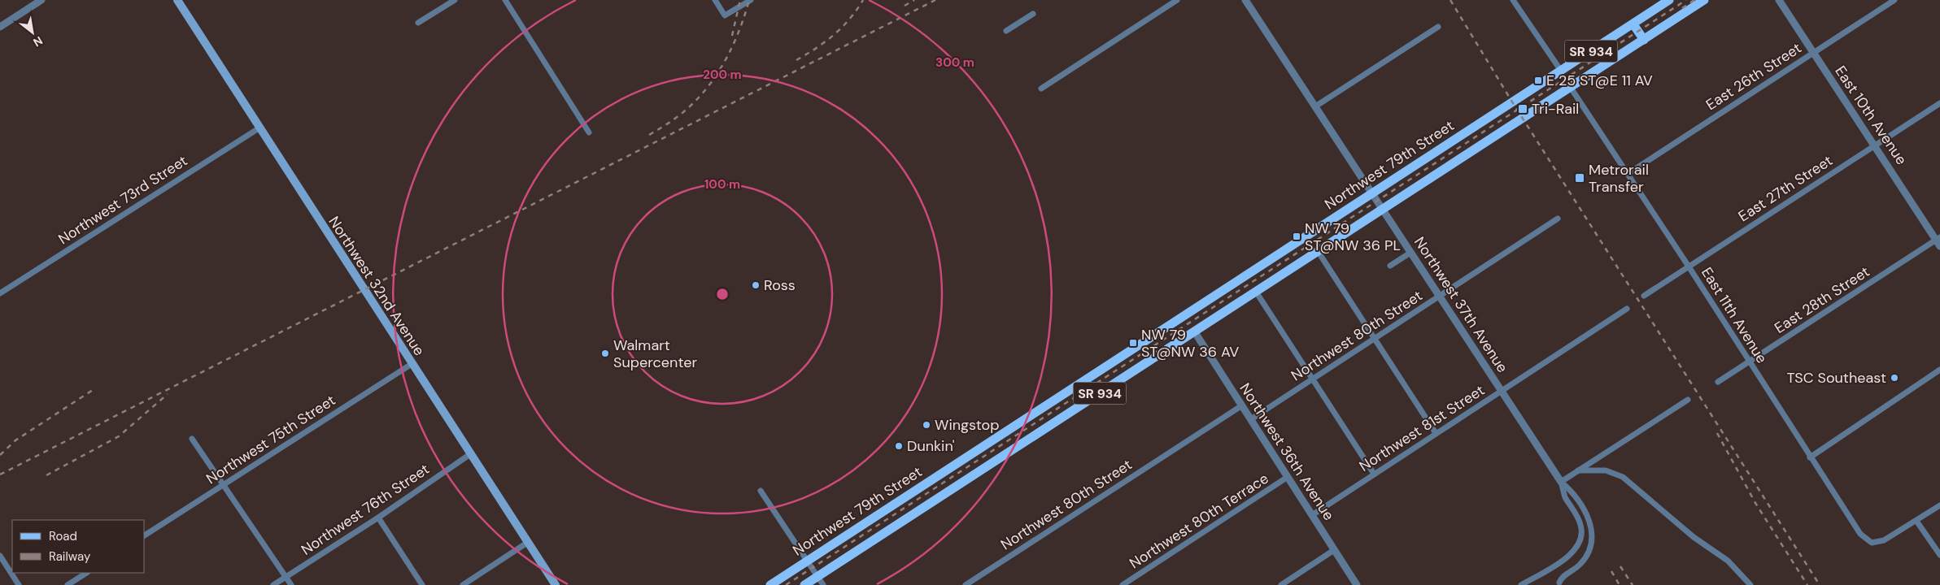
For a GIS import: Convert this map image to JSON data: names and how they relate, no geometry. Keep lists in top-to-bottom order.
{
  "streets": {
    "main road": ["SR 934", "Northwest 79th Street", "Northwest 32nd Avenue"],
    "street": [
      "East 26th Street",
      "East 10th Avenue",
      "East 27th Street",
      "Northwest 73rd Street",
      "East 28th Street",
      "Northwest 37th Avenue",
      "East 11th Avenue",
      "Northwest 80th Street",
      "Northwest 81st Street",
      "Northwest 75th Street",
      "Northwest 36th Avenue",
      "Northwest 76th Street",
      "Northwest 80th Terrace"
    ]
  },
  "crossings": [
    ["SR 934", "Northwest 79th Street"],
    ["SR 934", "Northwest 37th Avenue"],
    ["SR 934", "East 11th Avenue"],
    ["SR 934", "Northwest 36th Avenue"],
    ["East 26th Street", "East 10th Avenue"],
    ["East 26th Street", "East 11th Avenue"],
    ["East 10th Avenue", "East 27th Street"],
    ["East 10th Avenue", "East 28th Street"],
    ["Northwest 79th Street", "Northwest 37th Avenue"],
    ["East 27th Street", "East 11th Avenue"],
    ["Northwest 73rd Street", "Northwest 32nd Avenue"],
    ["Northwest 32nd Avenue", "Northwest 75th Street"],
    ["Northwest 32nd Avenue", "Northwest 76th Street"],
    ["East 28th Street", "East 11th Avenue"],
    ["Northwest 37th Avenue", "Northwest 80th Street"],
    ["Northwest 37th Avenue", "Northwest 81st Street"],
    ["Northwest 80th Street", "Northwest 36th Avenue"],
    ["Northwest 81st Street", "Northwest 36th Avenue"],
    ["Northwest 36th Avenue", "Northwest 80th Terrace"]
  ],
  "places": {
    "transit": [
      "E 25 ST@E 11 AV",
      "Tri-Rail",
      "Metrorail Transfer",
      "NW 79 ST@NW 36 PL",
      "NW 79 ST@NW 36 AV"
    ],
    "other": [
      "Ross",
      "Walmart Supercenter",
      "TSC Southeast",
      "Wingstop",
      "Dunkin'"
    ]
  },
  "legend": ["Road", "Railway"],
  "north": "bottom right",
  "rings": ["300 m", "200 m", "100 m"]
}
